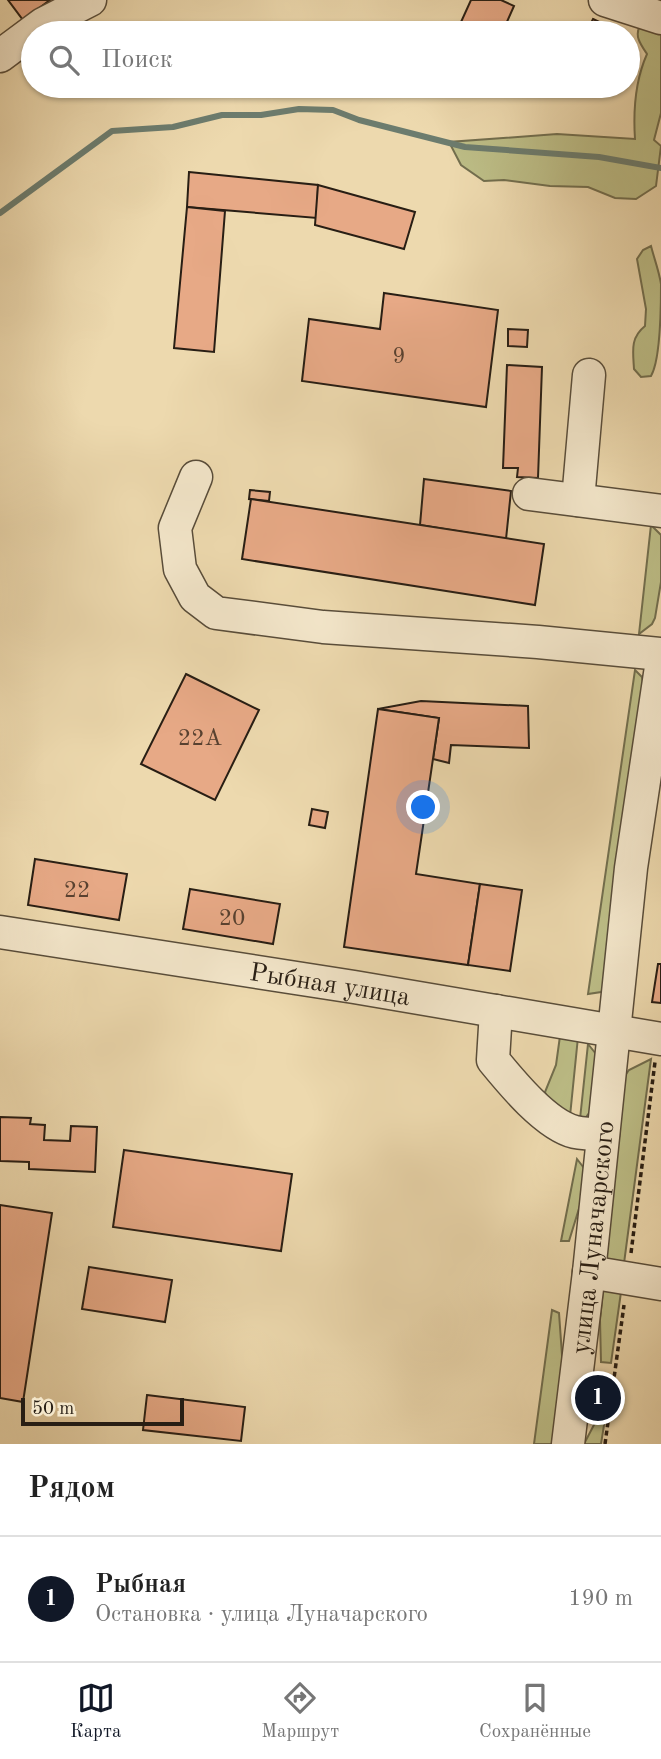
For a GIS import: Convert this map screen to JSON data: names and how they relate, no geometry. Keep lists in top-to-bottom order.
{
  "streets": {
    "street": ["Рыбная улица", "улица Луначарского"]
  },
  "crossings": [
    ["Рыбная улица", "улица Луначарского"]
  ],
  "house_numbers": [
    "9",
    "22А",
    "22",
    "20"
  ],
  "scale_bar": "50 m",
  "page": {
    "search": "Поиск",
    "pins": "1",
    "scale": "50 m",
    "heading": "Рядом",
    "list": [
      {
        "mark": "1",
        "name": "Рыбная",
        "note": "Остановка · улица Луначарского",
        "value": "190 m"
      }
    ],
    "nav": ["Карта", "Маршрут", "Сохранённые"]
  }
}
